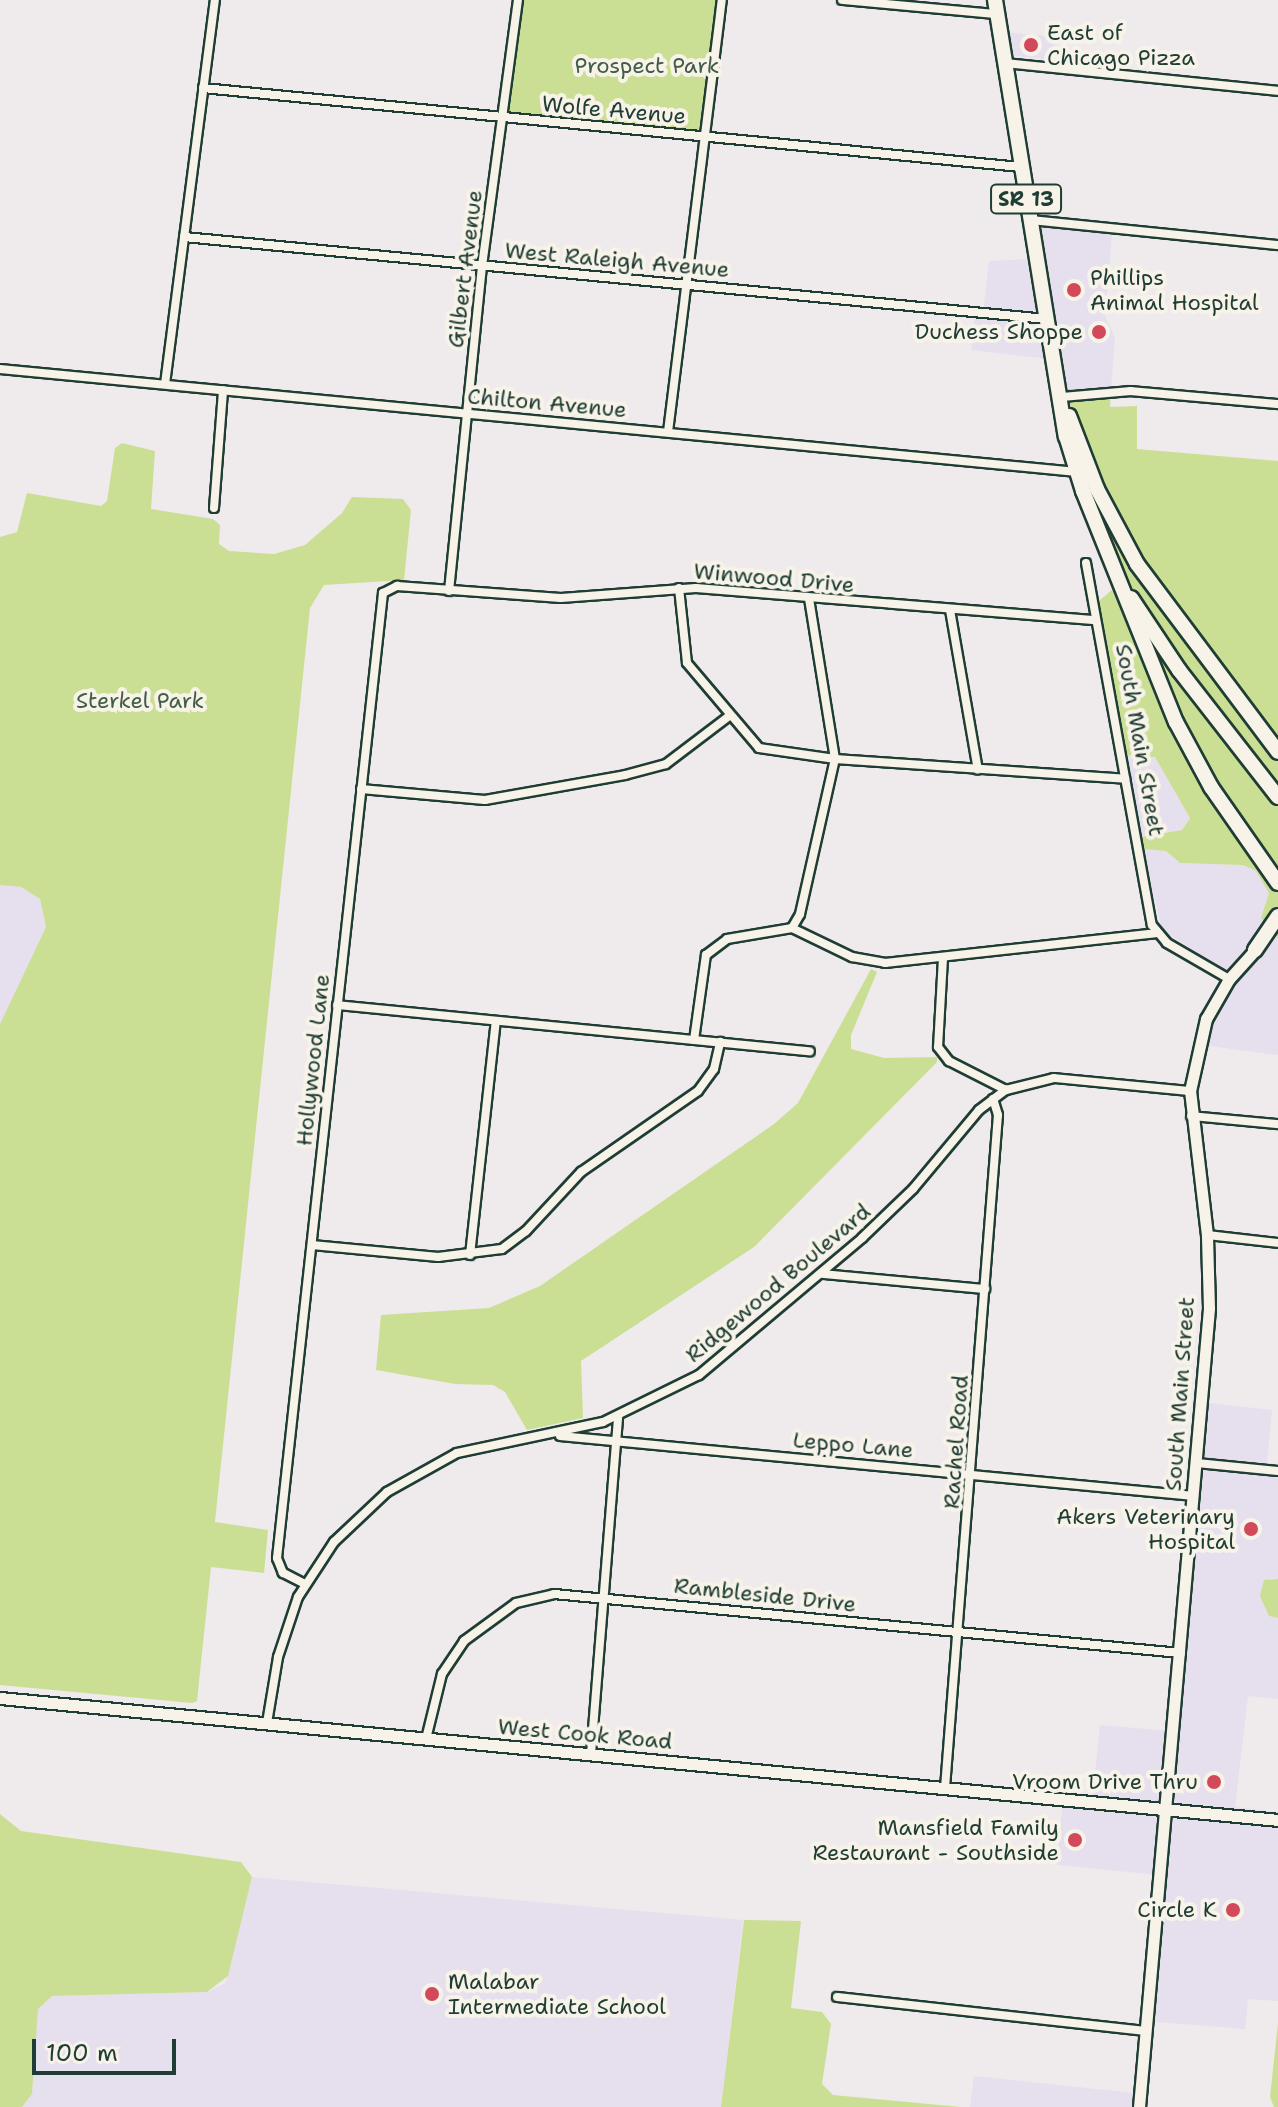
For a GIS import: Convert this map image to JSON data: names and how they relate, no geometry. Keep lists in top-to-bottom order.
{
  "streets": {
    "highway": ["SR 13"],
    "main road": ["South Main Street", "West Cook Road"],
    "street": [
      "Wolfe Avenue",
      "West Raleigh Avenue",
      "Gilbert Avenue",
      "Chilton Avenue",
      "Winwood Drive",
      "Hollywood Lane",
      "Ridgewood Boulevard",
      "Rachel Road",
      "Leppo Lane",
      "Rambleside Drive"
    ]
  },
  "crossings": [
    ["Wolfe Avenue", "SR 13"],
    ["Wolfe Avenue", "Gilbert Avenue"],
    ["SR 13", "West Raleigh Avenue"],
    ["SR 13", "Chilton Avenue"],
    ["West Raleigh Avenue", "Gilbert Avenue"],
    ["Gilbert Avenue", "Chilton Avenue"],
    ["Gilbert Avenue", "Winwood Drive"],
    ["Gilbert Avenue", "Hollywood Lane"],
    ["Winwood Drive", "South Main Street"],
    ["Winwood Drive", "Hollywood Lane"],
    ["South Main Street", "Ridgewood Boulevard"],
    ["South Main Street", "Leppo Lane"],
    ["South Main Street", "Rambleside Drive"],
    ["South Main Street", "West Cook Road"],
    ["Hollywood Lane", "Ridgewood Boulevard"],
    ["Ridgewood Boulevard", "Rachel Road"],
    ["Ridgewood Boulevard", "Leppo Lane"],
    ["Ridgewood Boulevard", "West Cook Road"],
    ["Rachel Road", "Leppo Lane"],
    ["Rachel Road", "Rambleside Drive"],
    ["Rachel Road", "West Cook Road"],
    ["Rambleside Drive", "West Cook Road"]
  ],
  "parks": ["Prospect Park", "Sterkel Park"],
  "places": [
    "East of Chicago Pizza",
    "Phillips Animal Hospital",
    "Duchess Shoppe",
    "Akers Veterinary Hospital",
    "Vroom Drive Thru",
    "Mansfield Family Restaurant - Southside",
    "Circle K",
    "Malabar Intermediate School"
  ],
  "scale_bar": "100 m"
}
